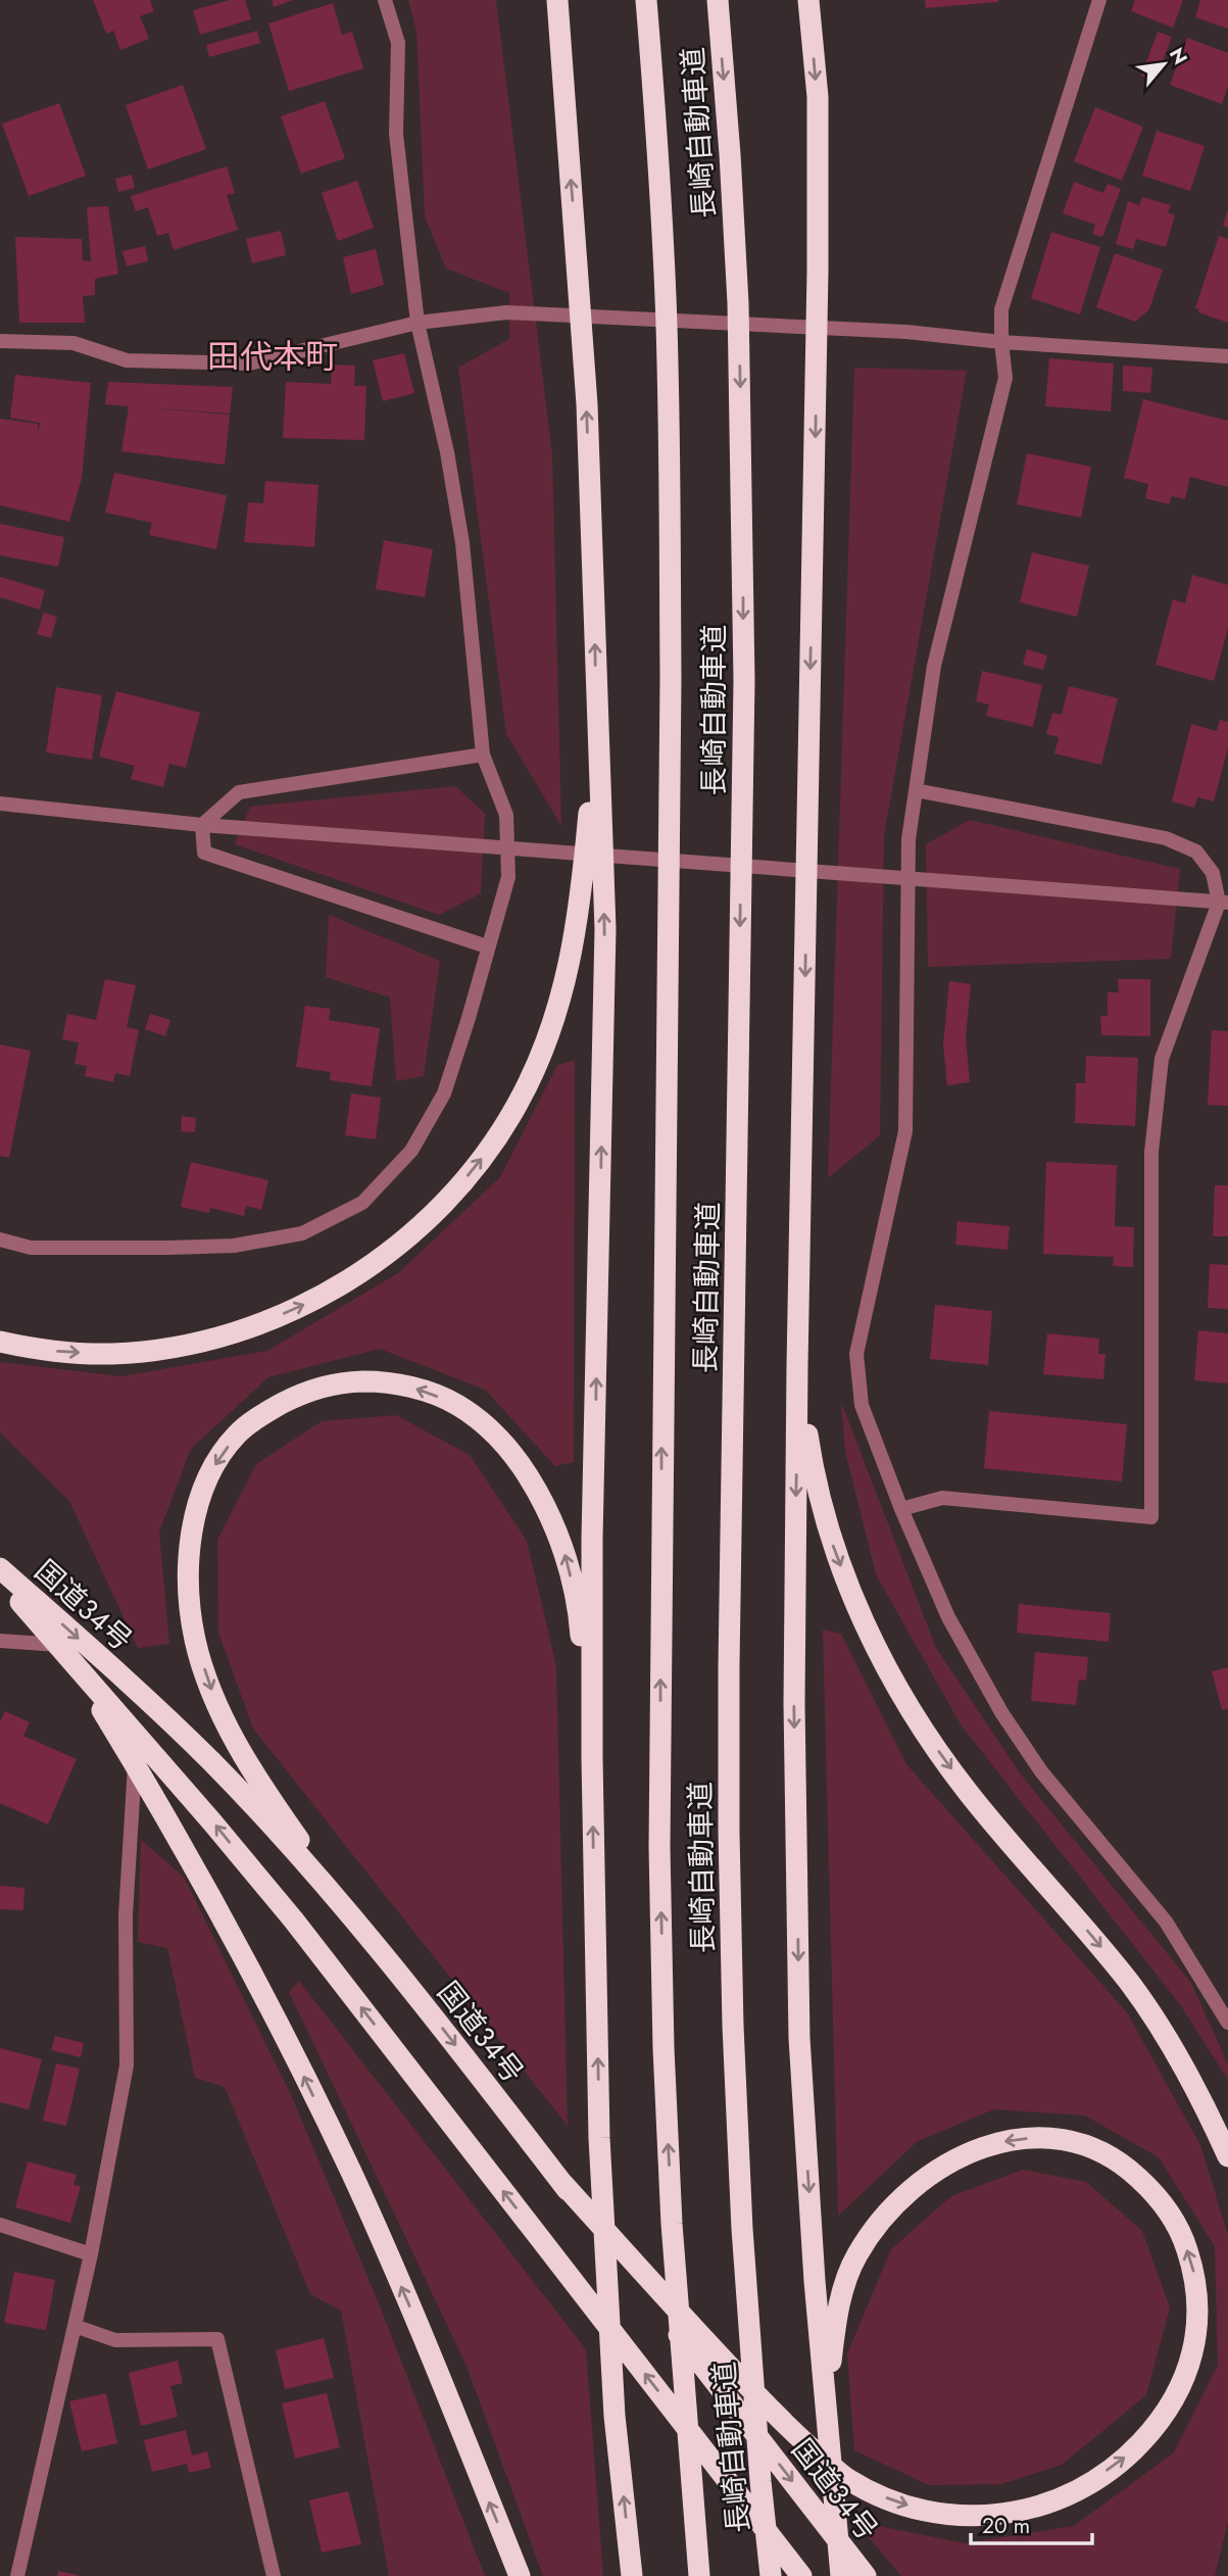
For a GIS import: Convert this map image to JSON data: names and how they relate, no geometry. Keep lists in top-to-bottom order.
{
  "streets": {
    "highway": ["長崎自動車道", "国道34号"]
  },
  "districts": ["田代本町"],
  "scale_bar": "20 m",
  "north": "top right"
}
